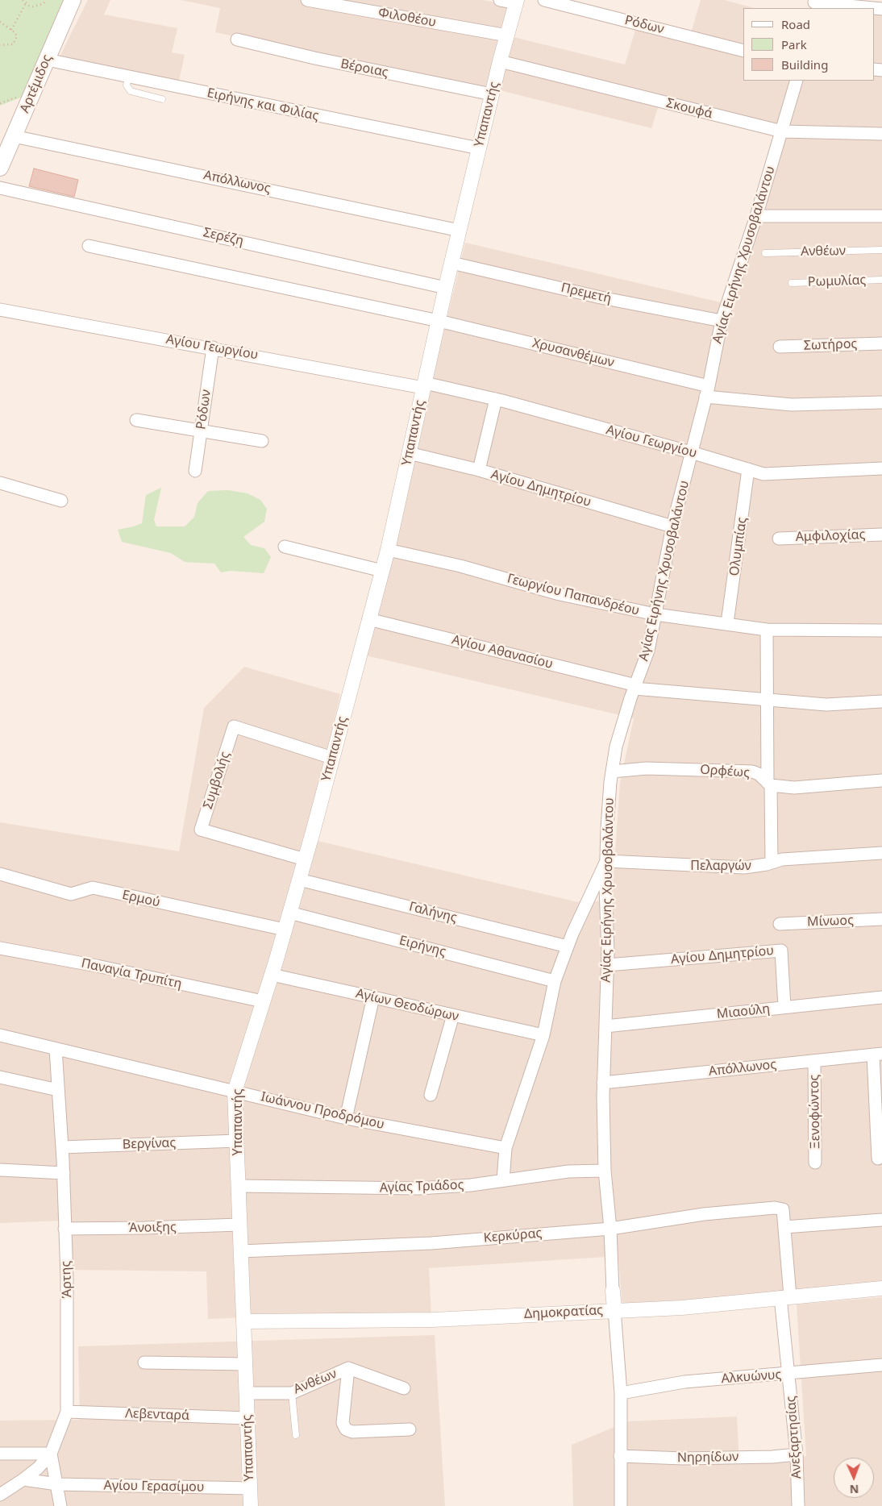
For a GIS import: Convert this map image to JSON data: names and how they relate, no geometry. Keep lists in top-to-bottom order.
{
  "streets": {
    "main road": ["Αρτέμιδος"],
    "street": [
      "Φιλοθέου",
      "Ρόδων",
      "Βέροιας",
      "Ειρήνης και Φιλίας",
      "Σκουφά",
      "Υπαπαντής",
      "Απόλλωνος",
      "Σερέζη",
      "Ανθέων",
      "Αγίας Ειρήνης Χρυσοβαλάντου",
      "Πρεμετή",
      "Σωτήρος",
      "Αγίου Γεωργίου",
      "Χρυσανθέμων",
      "Αγίου Δημητρίου",
      "Αμφιλοχίας",
      "Ολυμπίας",
      "Γεωργίου Παπανδρέου",
      "Αγίου Αθανασίου",
      "Ορφέως",
      "Συμβολής",
      "Πελαργών",
      "Ερμού",
      "Γαλήνης",
      "Μίνωος",
      "Ειρήνης",
      "Παναγία Τρυπίτη",
      "Αγίων Θεοδώρων",
      "Μιαούλη",
      "Ιωάννου Προδρόμου",
      "Ξενοφώντος",
      "Βεργίνας",
      "Αγίας Τριάδος",
      "Άνοιξης",
      "Κερκύρας",
      "Άρτης",
      "Δημοκρατίας",
      "Αλκυώνυς",
      "Λεβενταρά",
      "Ανεξαρτησίας",
      "Νηρηίδων",
      "Αγίου Γερασίμου"
    ],
    "lane": ["Ρωμυλίας"]
  },
  "crossings": [
    ["Φιλοθέου", "Υπαπαντής"],
    ["Ρόδων", "Αγίου Γεωργίου"],
    ["Βέροιας", "Υπαπαντής"],
    ["Αρτέμιδος", "Ειρήνης και Φιλίας"],
    ["Αρτέμιδος", "Απόλλωνος"],
    ["Ειρήνης και Φιλίας", "Υπαπαντής"],
    ["Σκουφά", "Υπαπαντής"],
    ["Σκουφά", "Αγίας Ειρήνης Χρυσοβαλάντου"],
    ["Υπαπαντής", "Απόλλωνος"],
    ["Υπαπαντής", "Σερέζη"],
    ["Υπαπαντής", "Ανθέων"],
    ["Υπαπαντής", "Πρεμετή"],
    ["Υπαπαντής", "Αγίου Γεωργίου"],
    ["Υπαπαντής", "Χρυσανθέμων"],
    ["Υπαπαντής", "Αγίου Δημητρίου"],
    ["Υπαπαντής", "Γεωργίου Παπανδρέου"],
    ["Υπαπαντής", "Αγίου Αθανασίου"],
    ["Υπαπαντής", "Συμβολής"],
    ["Υπαπαντής", "Ερμού"],
    ["Υπαπαντής", "Γαλήνης"],
    ["Υπαπαντής", "Ειρήνης"],
    ["Υπαπαντής", "Παναγία Τρυπίτη"],
    ["Υπαπαντής", "Αγίων Θεοδώρων"],
    ["Υπαπαντής", "Ιωάννου Προδρόμου"],
    ["Υπαπαντής", "Βεργίνας"],
    ["Υπαπαντής", "Αγίας Τριάδος"],
    ["Υπαπαντής", "Άνοιξης"],
    ["Υπαπαντής", "Κερκύρας"],
    ["Υπαπαντής", "Δημοκρατίας"],
    ["Υπαπαντής", "Λεβενταρά"],
    ["Υπαπαντής", "Αγίου Γερασίμου"],
    ["Απόλλωνος", "Αγίας Ειρήνης Χρυσοβαλάντου"],
    ["Απόλλωνος", "Ξενοφώντος"],
    ["Αγίας Ειρήνης Χρυσοβαλάντου", "Πρεμετή"],
    ["Αγίας Ειρήνης Χρυσοβαλάντου", "Αγίου Γεωργίου"],
    ["Αγίας Ειρήνης Χρυσοβαλάντου", "Χρυσανθέμων"],
    ["Αγίας Ειρήνης Χρυσοβαλάντου", "Αγίου Δημητρίου"],
    ["Αγίας Ειρήνης Χρυσοβαλάντου", "Γεωργίου Παπανδρέου"],
    ["Αγίας Ειρήνης Χρυσοβαλάντου", "Αγίου Αθανασίου"],
    ["Αγίας Ειρήνης Χρυσοβαλάντου", "Ορφέως"],
    ["Αγίας Ειρήνης Χρυσοβαλάντου", "Πελαργών"],
    ["Αγίας Ειρήνης Χρυσοβαλάντου", "Μιαούλη"],
    ["Αγίας Ειρήνης Χρυσοβαλάντου", "Αγίας Τριάδος"],
    ["Αγίας Ειρήνης Χρυσοβαλάντου", "Κερκύρας"],
    ["Αγίου Γεωργίου", "Ολυμπίας"],
    ["Αγίου Δημητρίου", "Μιαούλη"],
    ["Ολυμπίας", "Γεωργίου Παπανδρέου"],
    ["Ιωάννου Προδρόμου", "Άρτης"],
    ["Βεργίνας", "Άρτης"],
    ["Άνοιξης", "Άρτης"],
    ["Κερκύρας", "Ανεξαρτησίας"],
    ["Άρτης", "Λεβενταρά"],
    ["Άρτης", "Αγίου Γερασίμου"],
    ["Δημοκρατίας", "Ανεξαρτησίας"],
    ["Αλκυώνυς", "Ανεξαρτησίας"],
    ["Ανεξαρτησίας", "Νηρηίδων"]
  ],
  "legend": ["Road", "Park", "Building"],
  "north": "bottom"
}
